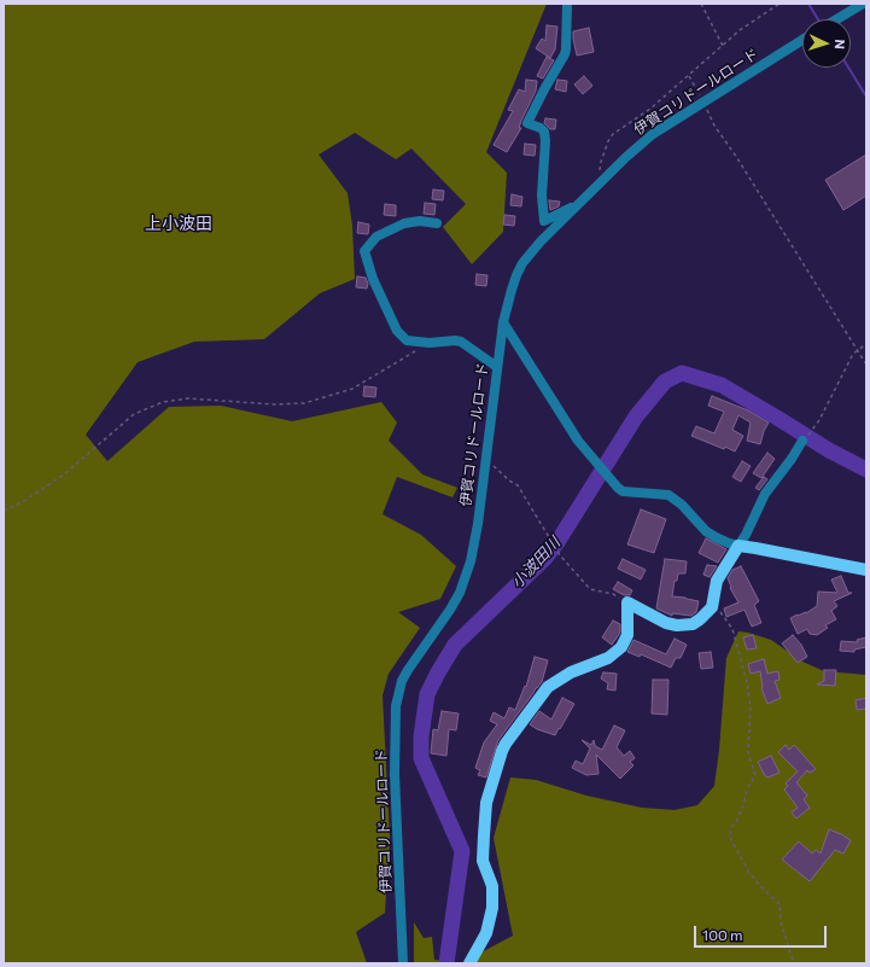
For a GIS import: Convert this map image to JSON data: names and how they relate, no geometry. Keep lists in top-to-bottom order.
{
  "streets": {
    "street": ["伊賀コリドールロード"]
  },
  "districts": ["上小波田"],
  "water": ["小波田川"],
  "scale_bar": "100 m",
  "north": "right"
}
